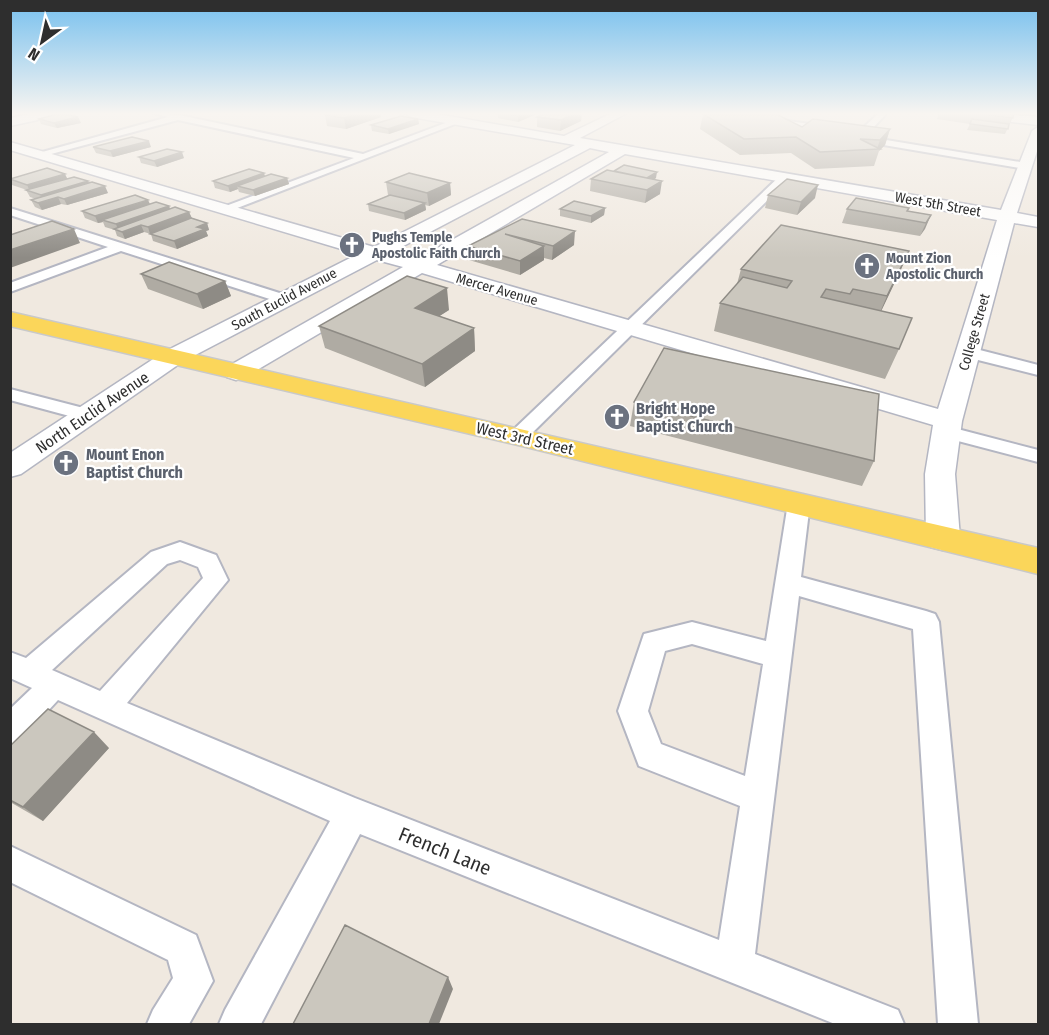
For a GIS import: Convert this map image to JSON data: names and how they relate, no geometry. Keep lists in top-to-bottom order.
{
  "streets": {
    "main road": ["West 3rd Street"],
    "street": [
      "West 5th Street",
      "Mercer Avenue",
      "South Euclid Avenue",
      "College Street",
      "North Euclid Avenue"
    ],
    "lane": ["French Lane"]
  },
  "crossings": [
    ["West 5th Street", "College Street"],
    ["Mercer Avenue", "South Euclid Avenue"],
    ["Mercer Avenue", "College Street"],
    ["South Euclid Avenue", "North Euclid Avenue"],
    ["South Euclid Avenue", "West 3rd Street"],
    ["College Street", "West 3rd Street"],
    ["North Euclid Avenue", "West 3rd Street"]
  ],
  "places": {
    "church": [
      "Pughs Temple Apostolic Faith Church",
      "Mount Zion Apostolic Church",
      "Bright Hope Baptist Church",
      "Mount Enon Baptist Church"
    ]
  },
  "north": "bottom left"
}
